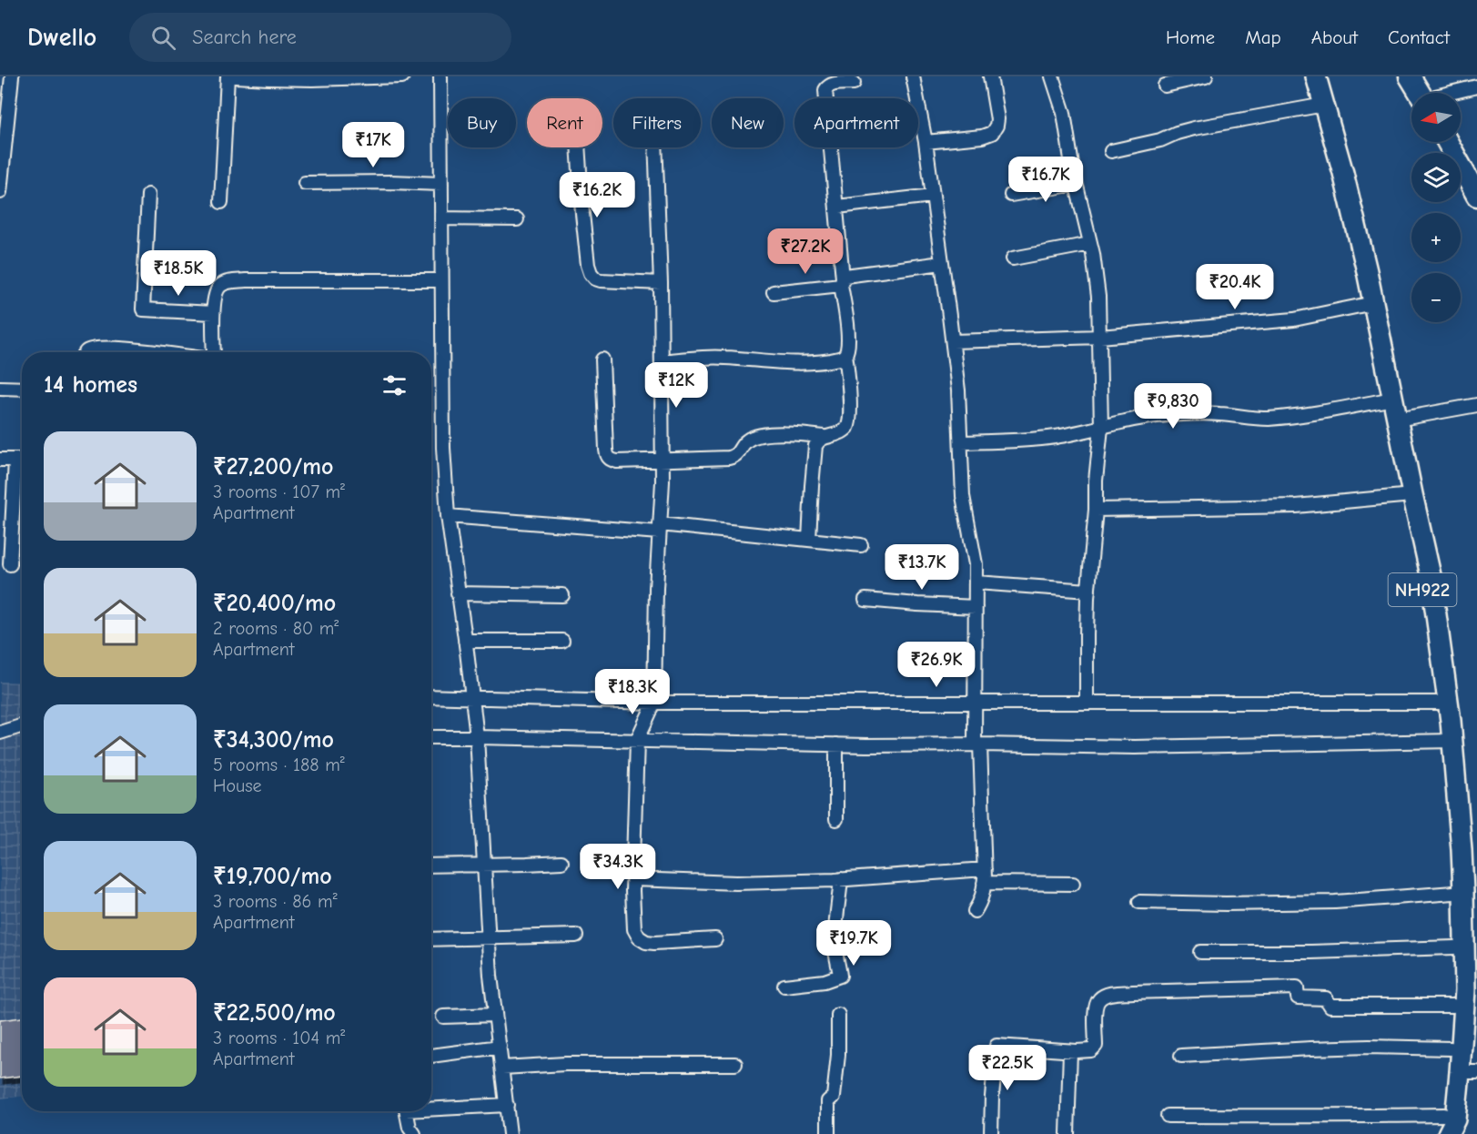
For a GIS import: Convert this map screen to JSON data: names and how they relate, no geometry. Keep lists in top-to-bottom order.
{
  "streets": {
    "main road": ["NH922"]
  },
  "north": "left",
  "page": {
    "header": "Dwello",
    "search": "Search here",
    "nav": [
      "Home",
      "Map",
      "About",
      "Contact"
    ],
    "map_buttons": ["+", "−"],
    "chip": [
      "Buy",
      "Rent",
      "Filters",
      "New",
      "Apartment"
    ],
    "price": [
      "₹17K",
      "₹16.7K",
      "₹16.2K",
      "₹27.2K",
      "₹18.5K",
      "₹20.4K",
      "₹12K",
      "₹9,830",
      "₹13.7K",
      "₹26.9K",
      "₹18.3K",
      "₹34.3K",
      "₹19.7K",
      "₹22.5K"
    ],
    "heading": "14 homes",
    "list": [
      {
        "name": "₹27,200/mo",
        "note": "3 rooms · 107 m² · Apartment"
      },
      {
        "name": "₹20,400/mo",
        "note": "2 rooms · 80 m² · Apartment"
      },
      {
        "name": "₹34,300/mo",
        "note": "5 rooms · 188 m² · House"
      },
      {
        "name": "₹19,700/mo",
        "note": "3 rooms · 86 m² · Apartment"
      },
      {
        "name": "₹22,500/mo",
        "note": "3 rooms · 104 m² · Apartment"
      }
    ]
  }
}
